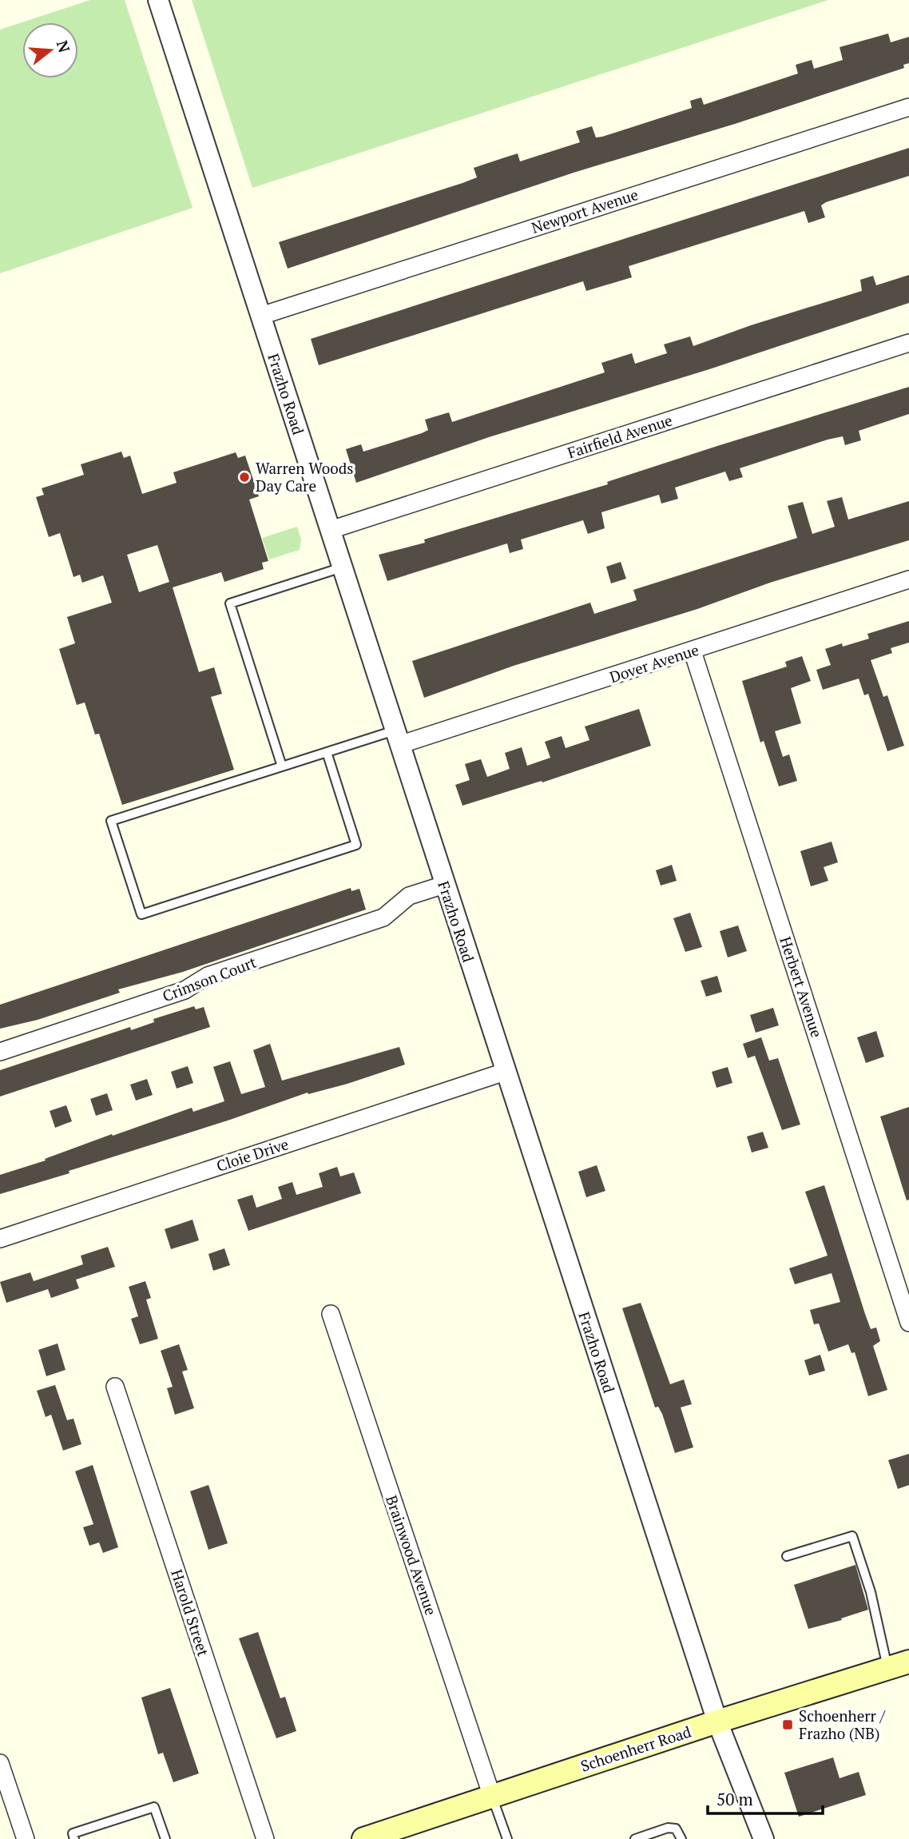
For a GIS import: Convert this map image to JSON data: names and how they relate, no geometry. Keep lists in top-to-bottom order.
{
  "streets": {
    "main road": ["Schoenherr Road"],
    "street": [
      "Newport Avenue",
      "Frazho Road",
      "Fairfield Avenue",
      "Dover Avenue",
      "Crimson Court",
      "Herbert Avenue",
      "Cloie Drive",
      "Brainwood Avenue",
      "Harold Street"
    ]
  },
  "crossings": [
    ["Newport Avenue", "Frazho Road"],
    ["Frazho Road", "Fairfield Avenue"],
    ["Frazho Road", "Dover Avenue"],
    ["Frazho Road", "Crimson Court"],
    ["Frazho Road", "Cloie Drive"],
    ["Frazho Road", "Schoenherr Road"],
    ["Dover Avenue", "Herbert Avenue"],
    ["Brainwood Avenue", "Schoenherr Road"]
  ],
  "places": {
    "other": ["Warren Woods Day Care"],
    "transit": ["Schoenherr / Frazho (NB)"]
  },
  "scale_bar": "50 m",
  "north": "right"
}
